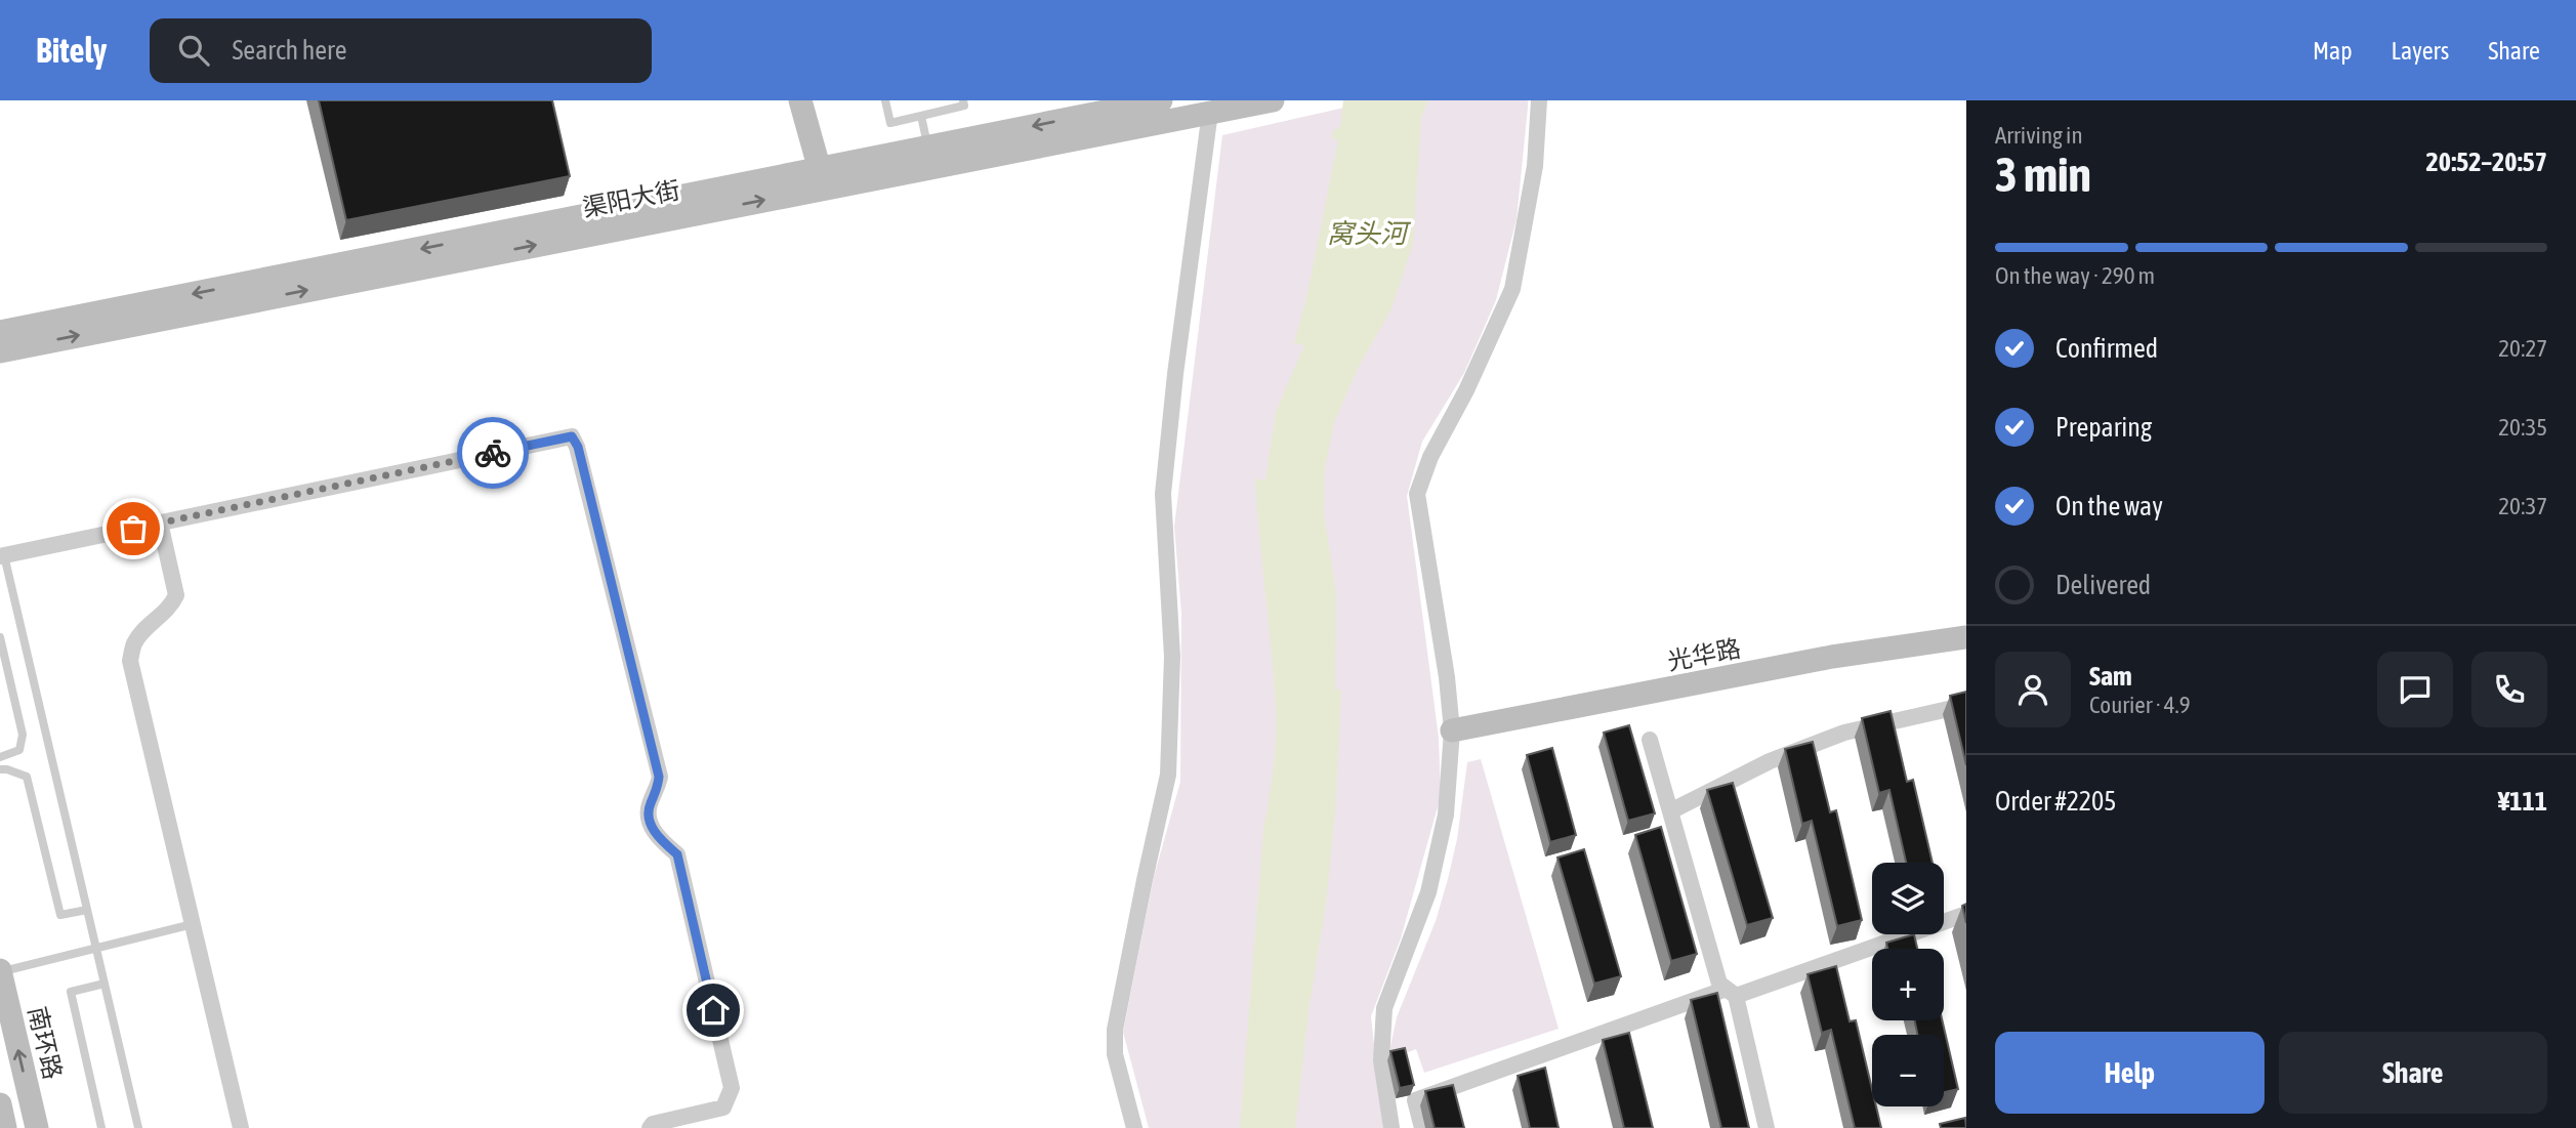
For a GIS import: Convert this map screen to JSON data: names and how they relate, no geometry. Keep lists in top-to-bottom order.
{
  "streets": {
    "main road": ["渠阳大街", "光华路", "南环路"]
  },
  "one_way": ["南环路"],
  "water": ["窝头河"],
  "page": {
    "header": "Bitely",
    "search": "Search here",
    "nav": ["Map", "Layers", "Share"],
    "heading": ["3 min", "Arriving in", "20:52–20:57"],
    "panel": [
      "Sam",
      "Courier · 4.9",
      "Order #2205",
      "¥111"
    ],
    "bar": "On the way · 290 m",
    "list": [
      ["Confirmed", "20:27"],
      ["Preparing", "20:35"],
      ["On the way", "20:37"],
      "Delivered"
    ],
    "map_buttons": ["+", "−"],
    "buttons": ["Help", "Share"]
  }
}
